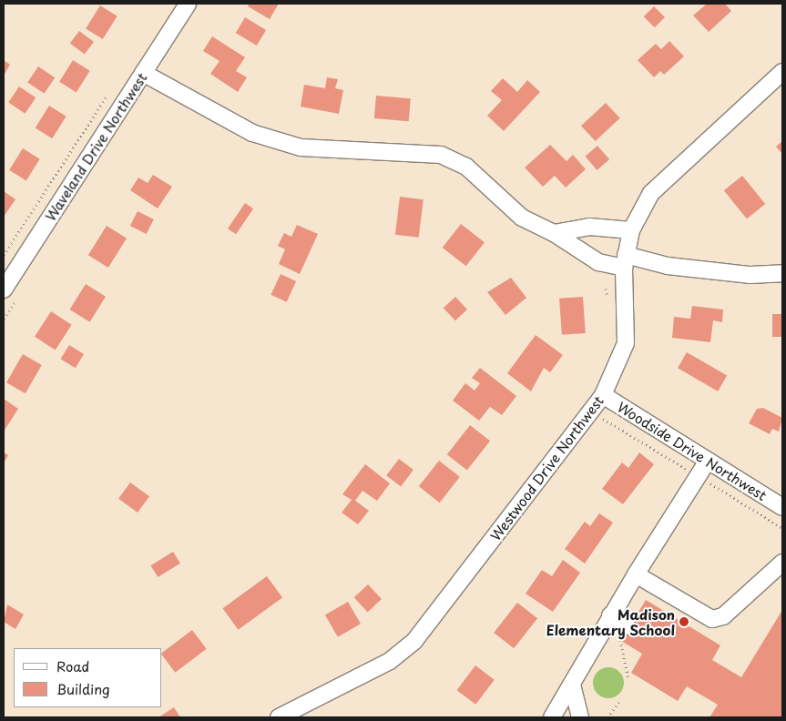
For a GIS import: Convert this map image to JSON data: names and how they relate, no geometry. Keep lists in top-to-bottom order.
{
  "streets": {
    "street": ["Waveland Drive Northwest", "Woodside Drive Northwest", "Westwood Drive Northwest"]
  },
  "crossings": [
    ["Woodside Drive Northwest", "Westwood Drive Northwest"]
  ],
  "places": ["Madison Elementary School"],
  "legend": ["Road", "Building"]
}
